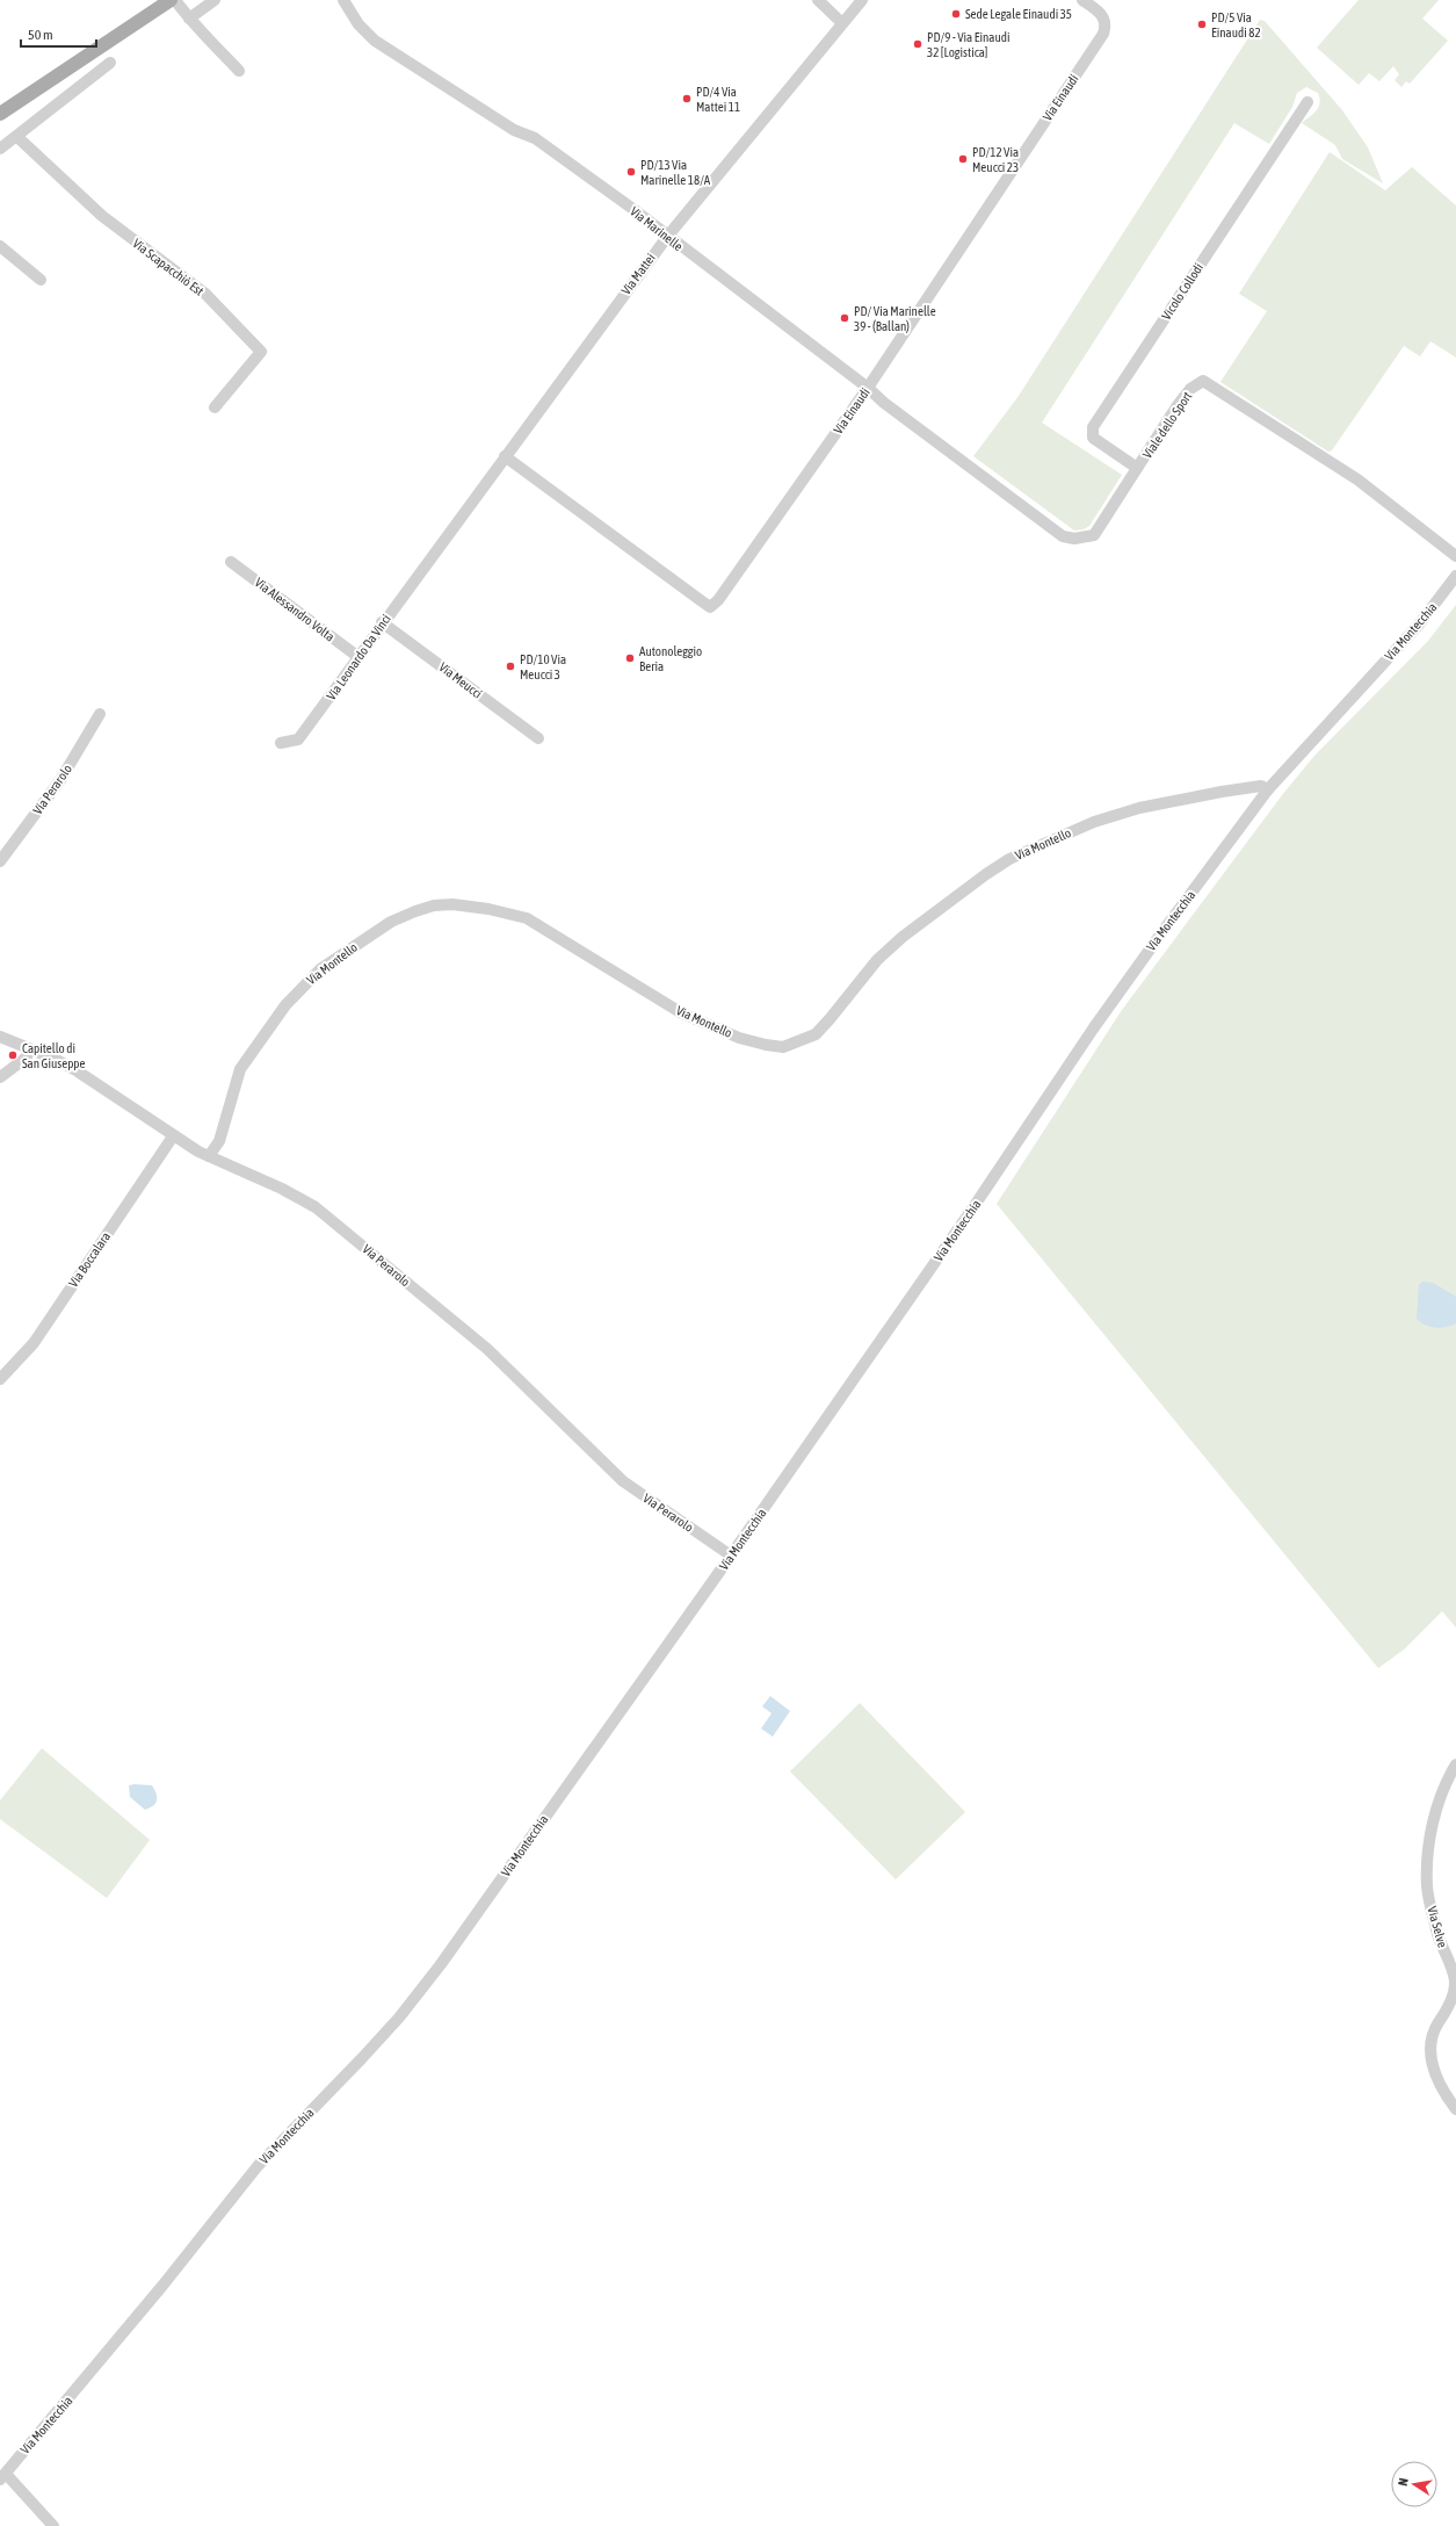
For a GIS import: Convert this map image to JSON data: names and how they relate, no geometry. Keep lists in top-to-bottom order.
{
  "streets": {
    "street": [
      "Via Einaudi",
      "Via Marinelle",
      "Via Scapacchiò Est",
      "Via Mattei",
      "Vicolo Collodi",
      "Viale dello Sport",
      "Via Alessandro Volta",
      "Via Montecchia",
      "Via Leonardo Da Vinci",
      "Via Meucci",
      "Via Perarolo",
      "Via Montello",
      "Via Boccalara",
      "Via Selve"
    ]
  },
  "crossings": [
    ["Via Einaudi", "Via Marinelle"],
    ["Via Einaudi", "Via Mattei"],
    ["Via Marinelle", "Via Mattei"],
    ["Via Marinelle", "Viale dello Sport"],
    ["Via Mattei", "Via Leonardo Da Vinci"],
    ["Vicolo Collodi", "Viale dello Sport"],
    ["Via Alessandro Volta", "Via Leonardo Da Vinci"],
    ["Via Montecchia", "Via Perarolo"],
    ["Via Montecchia", "Via Montello"],
    ["Via Leonardo Da Vinci", "Via Meucci"],
    ["Via Perarolo", "Via Montello"],
    ["Via Perarolo", "Via Boccalara"]
  ],
  "places": [
    "Sede Legale Einaudi 35",
    "PD/5 Via Einaudi 82",
    "PD/9 - Via Einaudi 32 [Logistica]",
    "PD/4 Via Mattei 11",
    "PD/12 Via Meucci 23",
    "PD/13 Via Marinelle 18/A",
    "PD/ Via Marinelle 39 - (Ballan)",
    "Autonoleggio Beria",
    "PD/10 Via Meucci 3",
    "Capitello di San Giuseppe"
  ],
  "scale_bar": "50 m",
  "north": "left"
}
